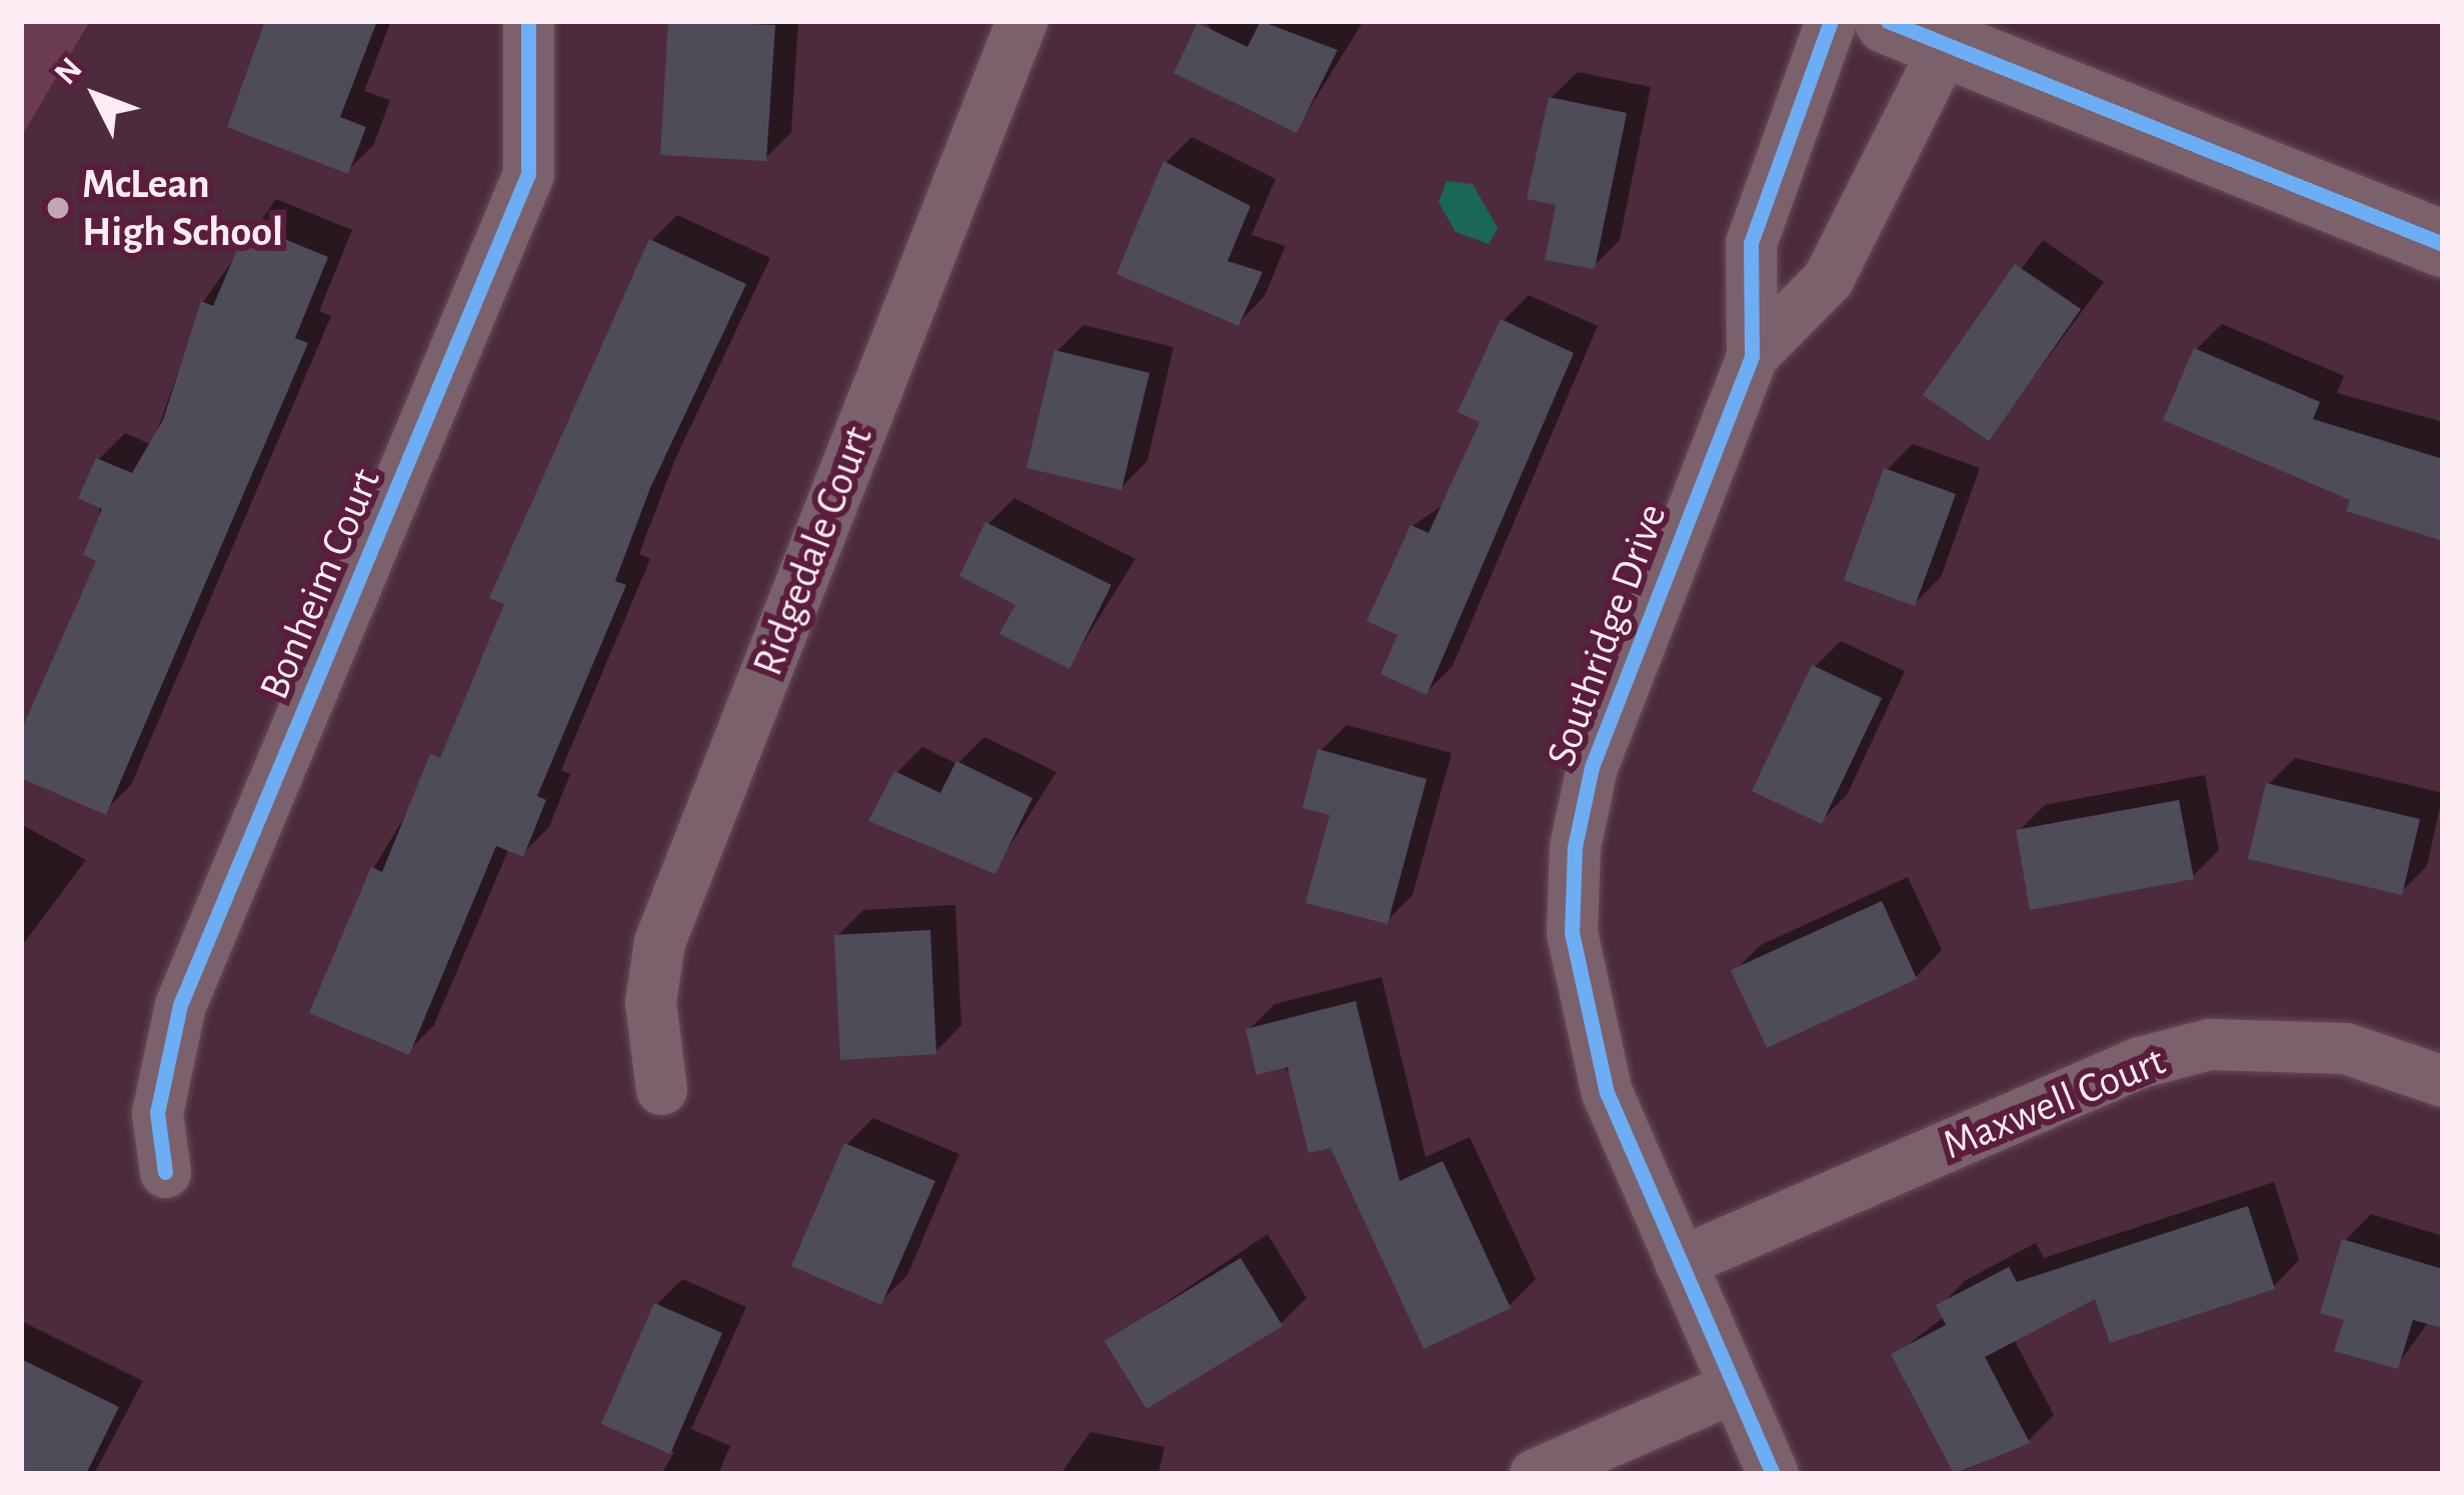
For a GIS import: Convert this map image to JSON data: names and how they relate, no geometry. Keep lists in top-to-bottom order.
{
  "streets": {
    "street": [
      "Ridgedale Court",
      "Bonheim Court",
      "Southridge Drive",
      "Maxwell Court"
    ]
  },
  "crossings": [
    ["Southridge Drive", "Maxwell Court"]
  ],
  "places": ["McLean High School"],
  "north": "top left"
}
